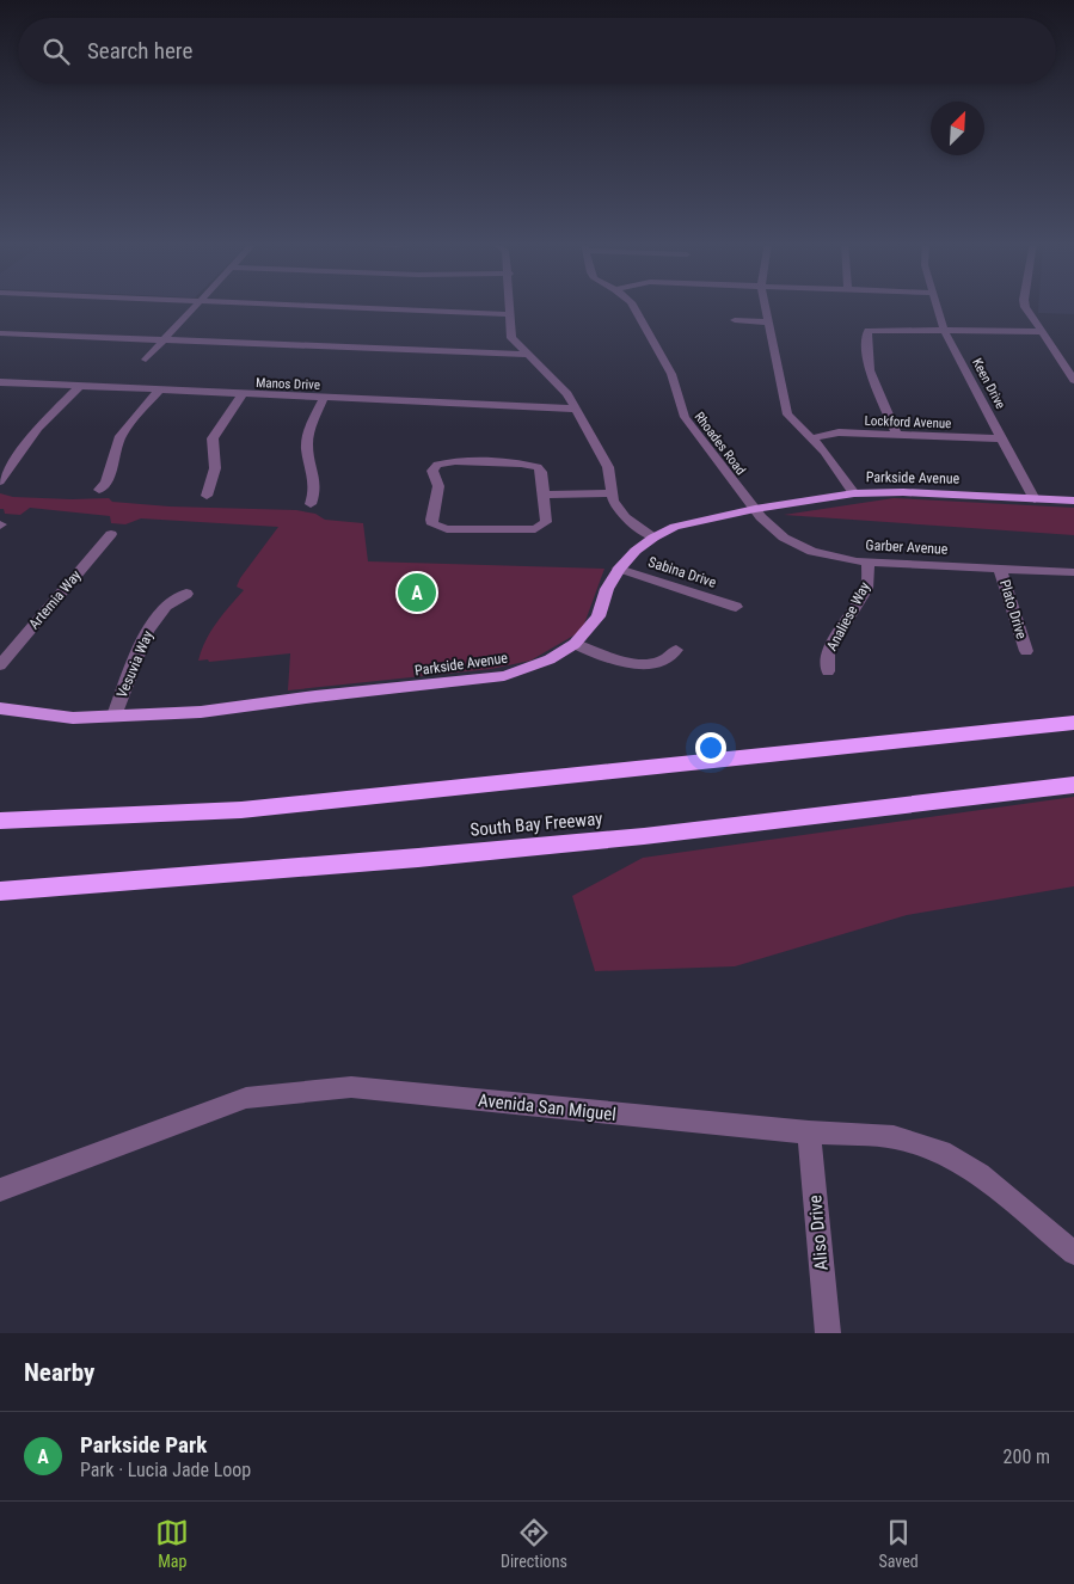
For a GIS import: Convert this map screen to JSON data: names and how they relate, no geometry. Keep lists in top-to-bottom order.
{
  "streets": {
    "highway": ["South Bay Freeway"],
    "main road": ["Parkside Avenue"],
    "street": [
      "Manos Drive",
      "Keen Drive",
      "Lockford Avenue",
      "Rhoades Road",
      "Garber Avenue",
      "Sabina Drive",
      "Artemia Way",
      "Plato Drive",
      "Analiese Way",
      "Vesuvia Way",
      "Avenida San Miguel",
      "Aliso Drive"
    ]
  },
  "crossings": [
    ["Keen Drive", "Lockford Avenue"],
    ["Keen Drive", "Parkside Avenue"],
    ["Rhoades Road", "Parkside Avenue"],
    ["Rhoades Road", "Garber Avenue"],
    ["Parkside Avenue", "Garber Avenue"],
    ["Parkside Avenue", "Sabina Drive"],
    ["Parkside Avenue", "Vesuvia Way"],
    ["Garber Avenue", "Plato Drive"],
    ["Garber Avenue", "Analiese Way"],
    ["Avenida San Miguel", "Aliso Drive"]
  ],
  "north": "top right",
  "page": {
    "search": "Search here",
    "pins": "A",
    "heading": "Nearby",
    "list": [
      {
        "mark": "A",
        "name": "Parkside Park",
        "note": "Park · Lucia Jade Loop",
        "value": "200 m"
      }
    ],
    "nav": ["Map", "Directions", "Saved"]
  }
}
